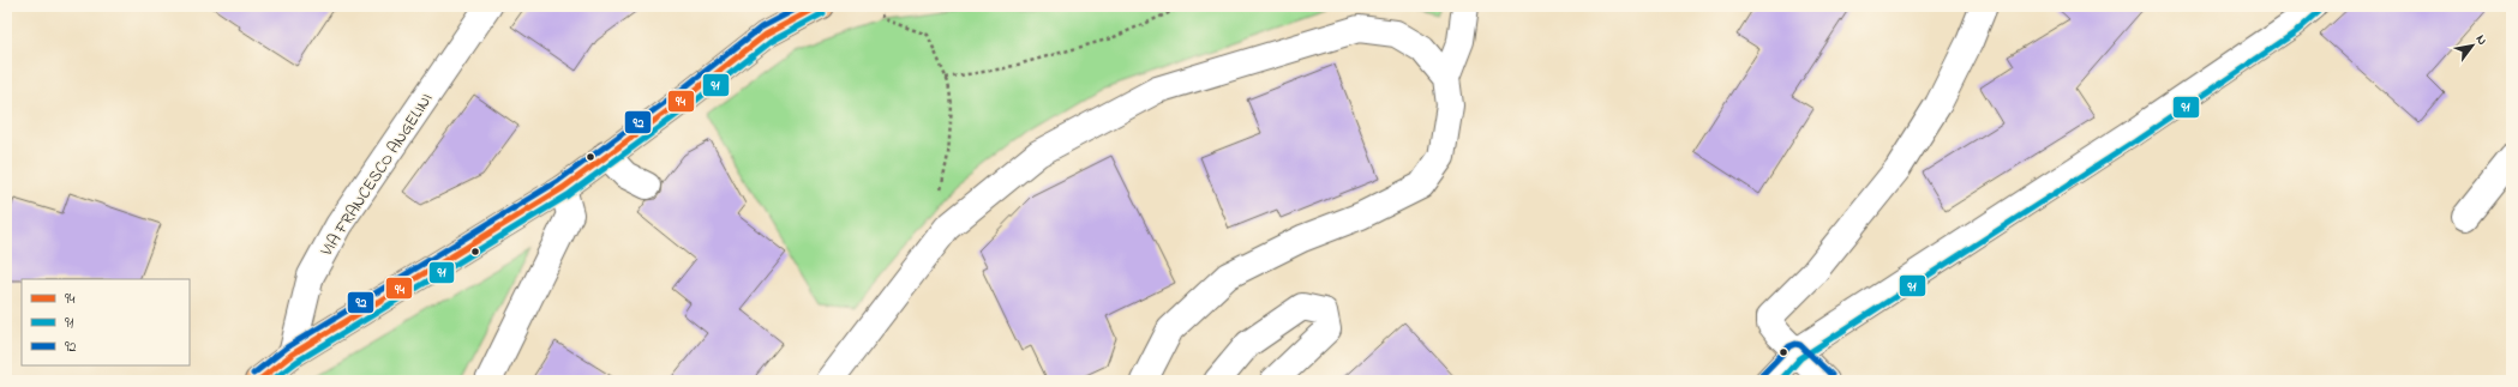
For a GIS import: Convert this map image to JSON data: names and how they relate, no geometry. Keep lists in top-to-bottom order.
{
  "streets": {
    "street": ["VIA FRANCESCO ANGELINI"]
  },
  "lines": ["transit line 94", "transit line 92", "transit line 91"],
  "legend": ["94", "91", "92"],
  "north": "top right"
}
